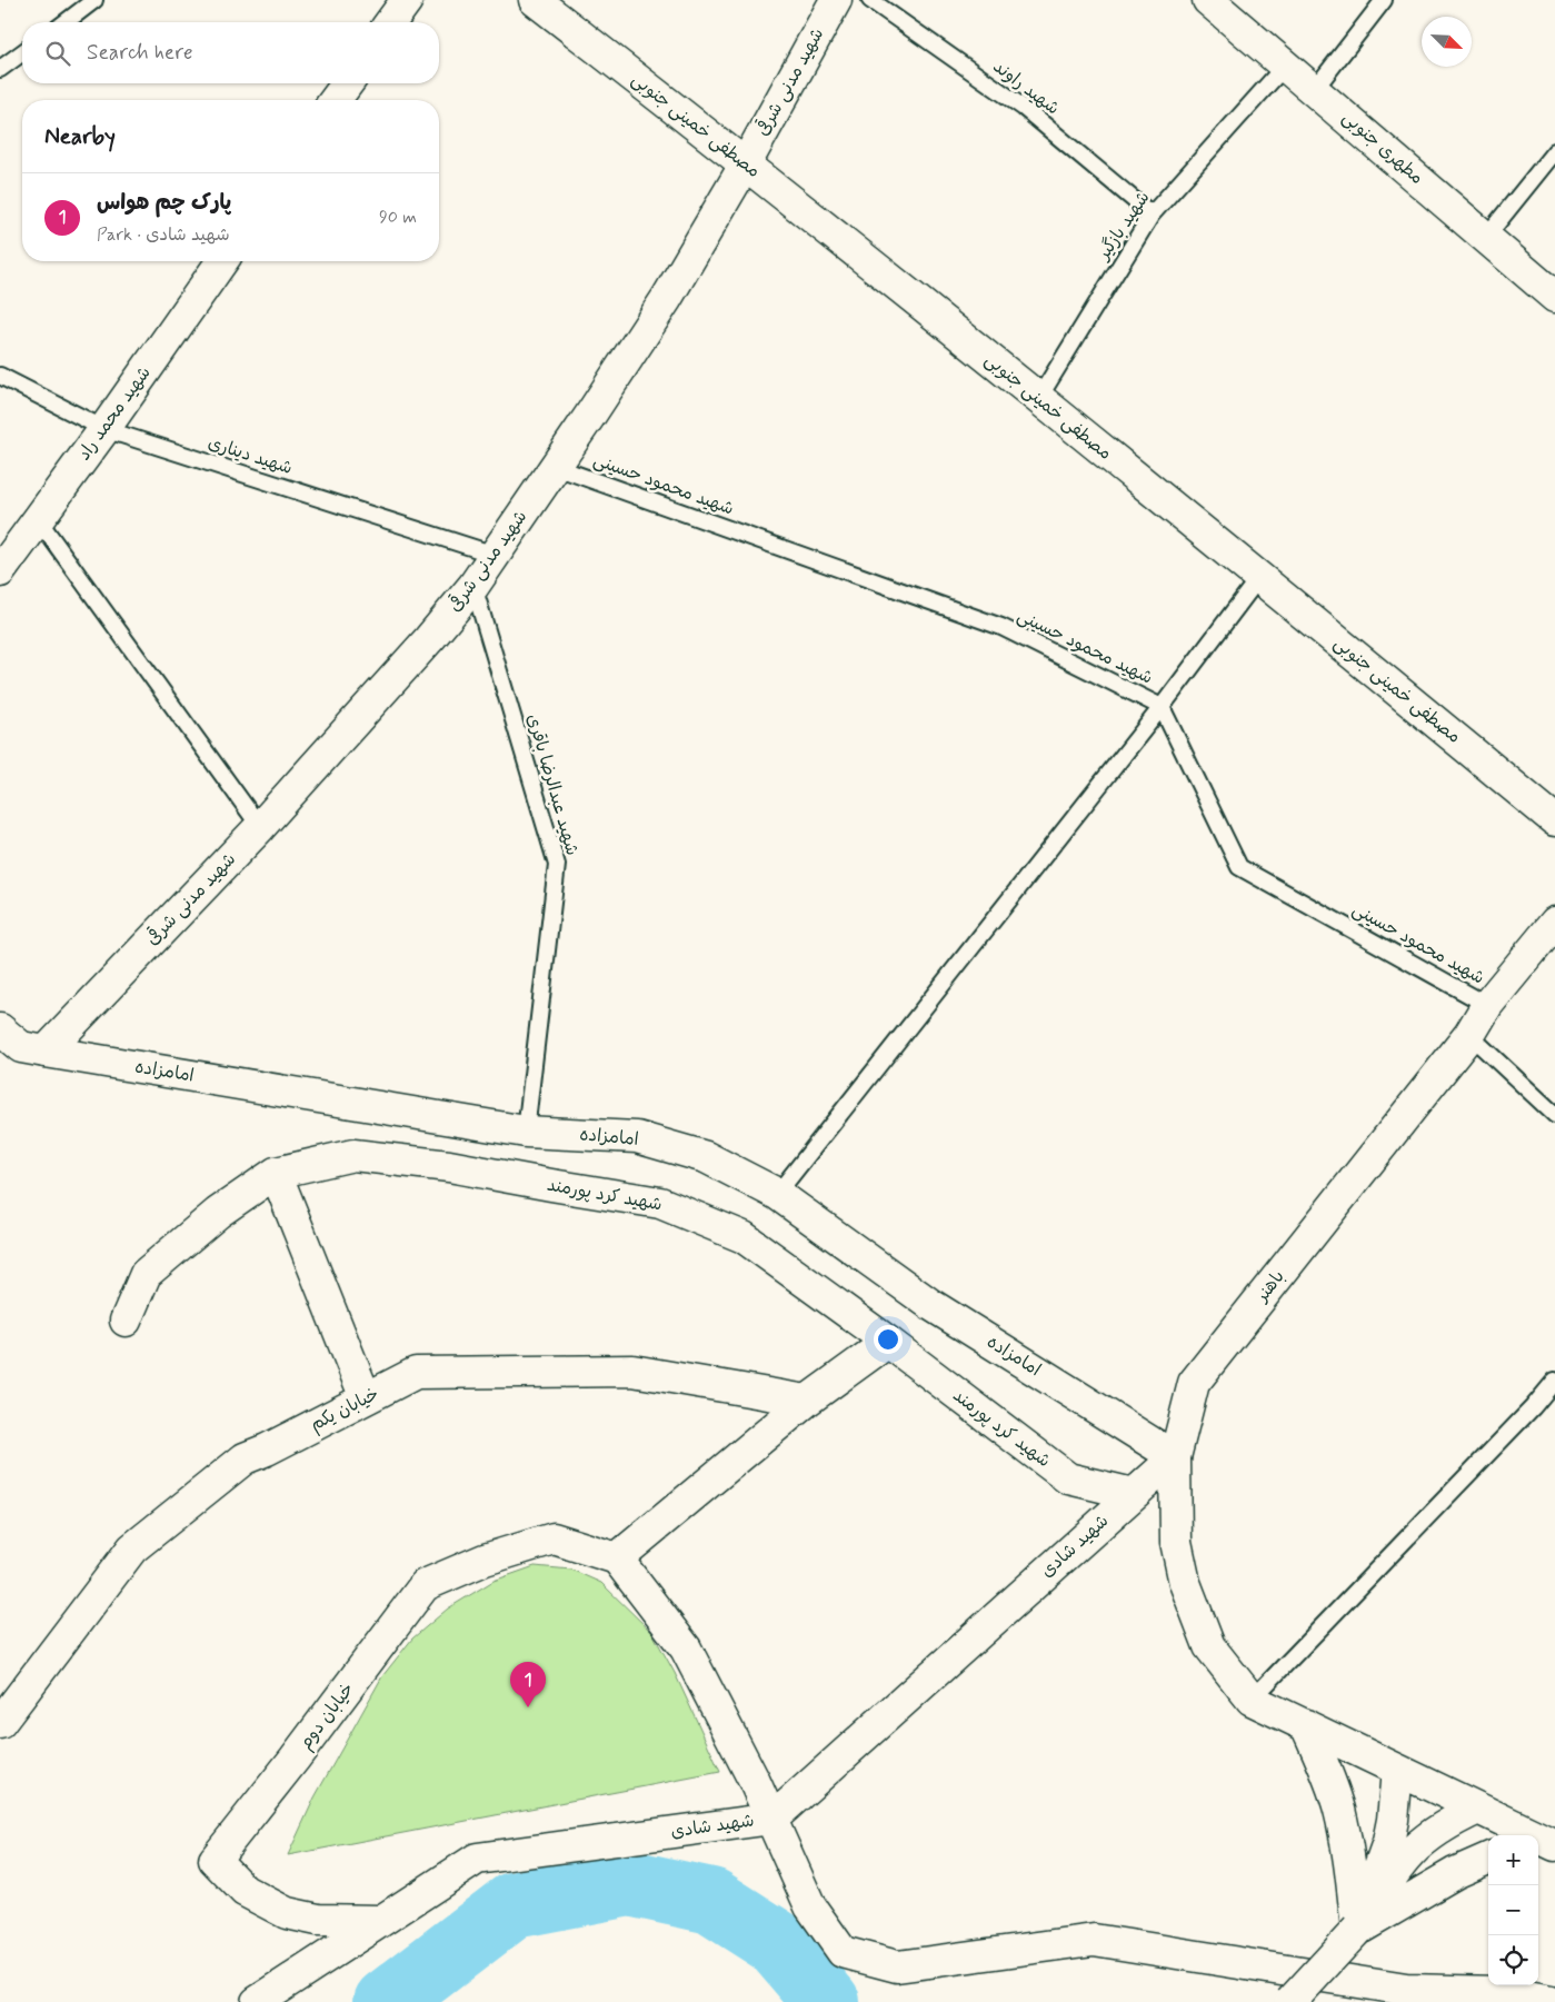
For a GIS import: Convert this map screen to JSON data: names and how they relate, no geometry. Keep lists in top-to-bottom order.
{
  "streets": {
    "street": [
      "شهید مدنی شرقی",
      "مصطفی خمینی جنوبی",
      "مطهری جنوبی",
      "شهید محمد راد",
      "امامزاده",
      "شهید کرد پورمند",
      "باهنر",
      "خیابان یکم",
      "شهید شادی",
      "خیابان دوم"
    ],
    "lane": [
      "شهید راوند",
      "شهید بازگیر",
      "شهید دیناری",
      "شهید محمود حسینی",
      "شهید عبدالرضا باقری"
    ]
  },
  "crossings": [
    ["شهید مدنی شرقی", "مصطفی خمینی جنوبی"],
    ["شهید مدنی شرقی", "شهید دیناری"],
    ["شهید مدنی شرقی", "شهید محمود حسینی"],
    ["شهید مدنی شرقی", "شهید عبدالرضا باقری"],
    ["شهید مدنی شرقی", "امامزاده"],
    ["شهید راوند", "شهید بازگیر"],
    ["مصطفی خمینی جنوبی", "شهید بازگیر"],
    ["مطهری جنوبی", "شهید بازگیر"],
    ["شهید محمد راد", "شهید دیناری"],
    ["شهید محمود حسینی", "باهنر"],
    ["شهید عبدالرضا باقری", "امامزاده"],
    ["امامزاده", "باهنر"],
    ["امامزاده", "شهید شادی"],
    ["شهید کرد پورمند", "شهید شادی"],
    ["باهنر", "شهید شادی"],
    ["شهید شادی", "خیابان دوم"]
  ],
  "north": "bottom right",
  "page": {
    "search": "Search here",
    "heading": "Nearby",
    "list": [
      {
        "mark": "1",
        "name": "پارک چم هواس",
        "note": "Park · شهید شادی",
        "value": "90 m"
      }
    ],
    "pins": "1",
    "map_buttons": ["+", "−"]
  }
}
